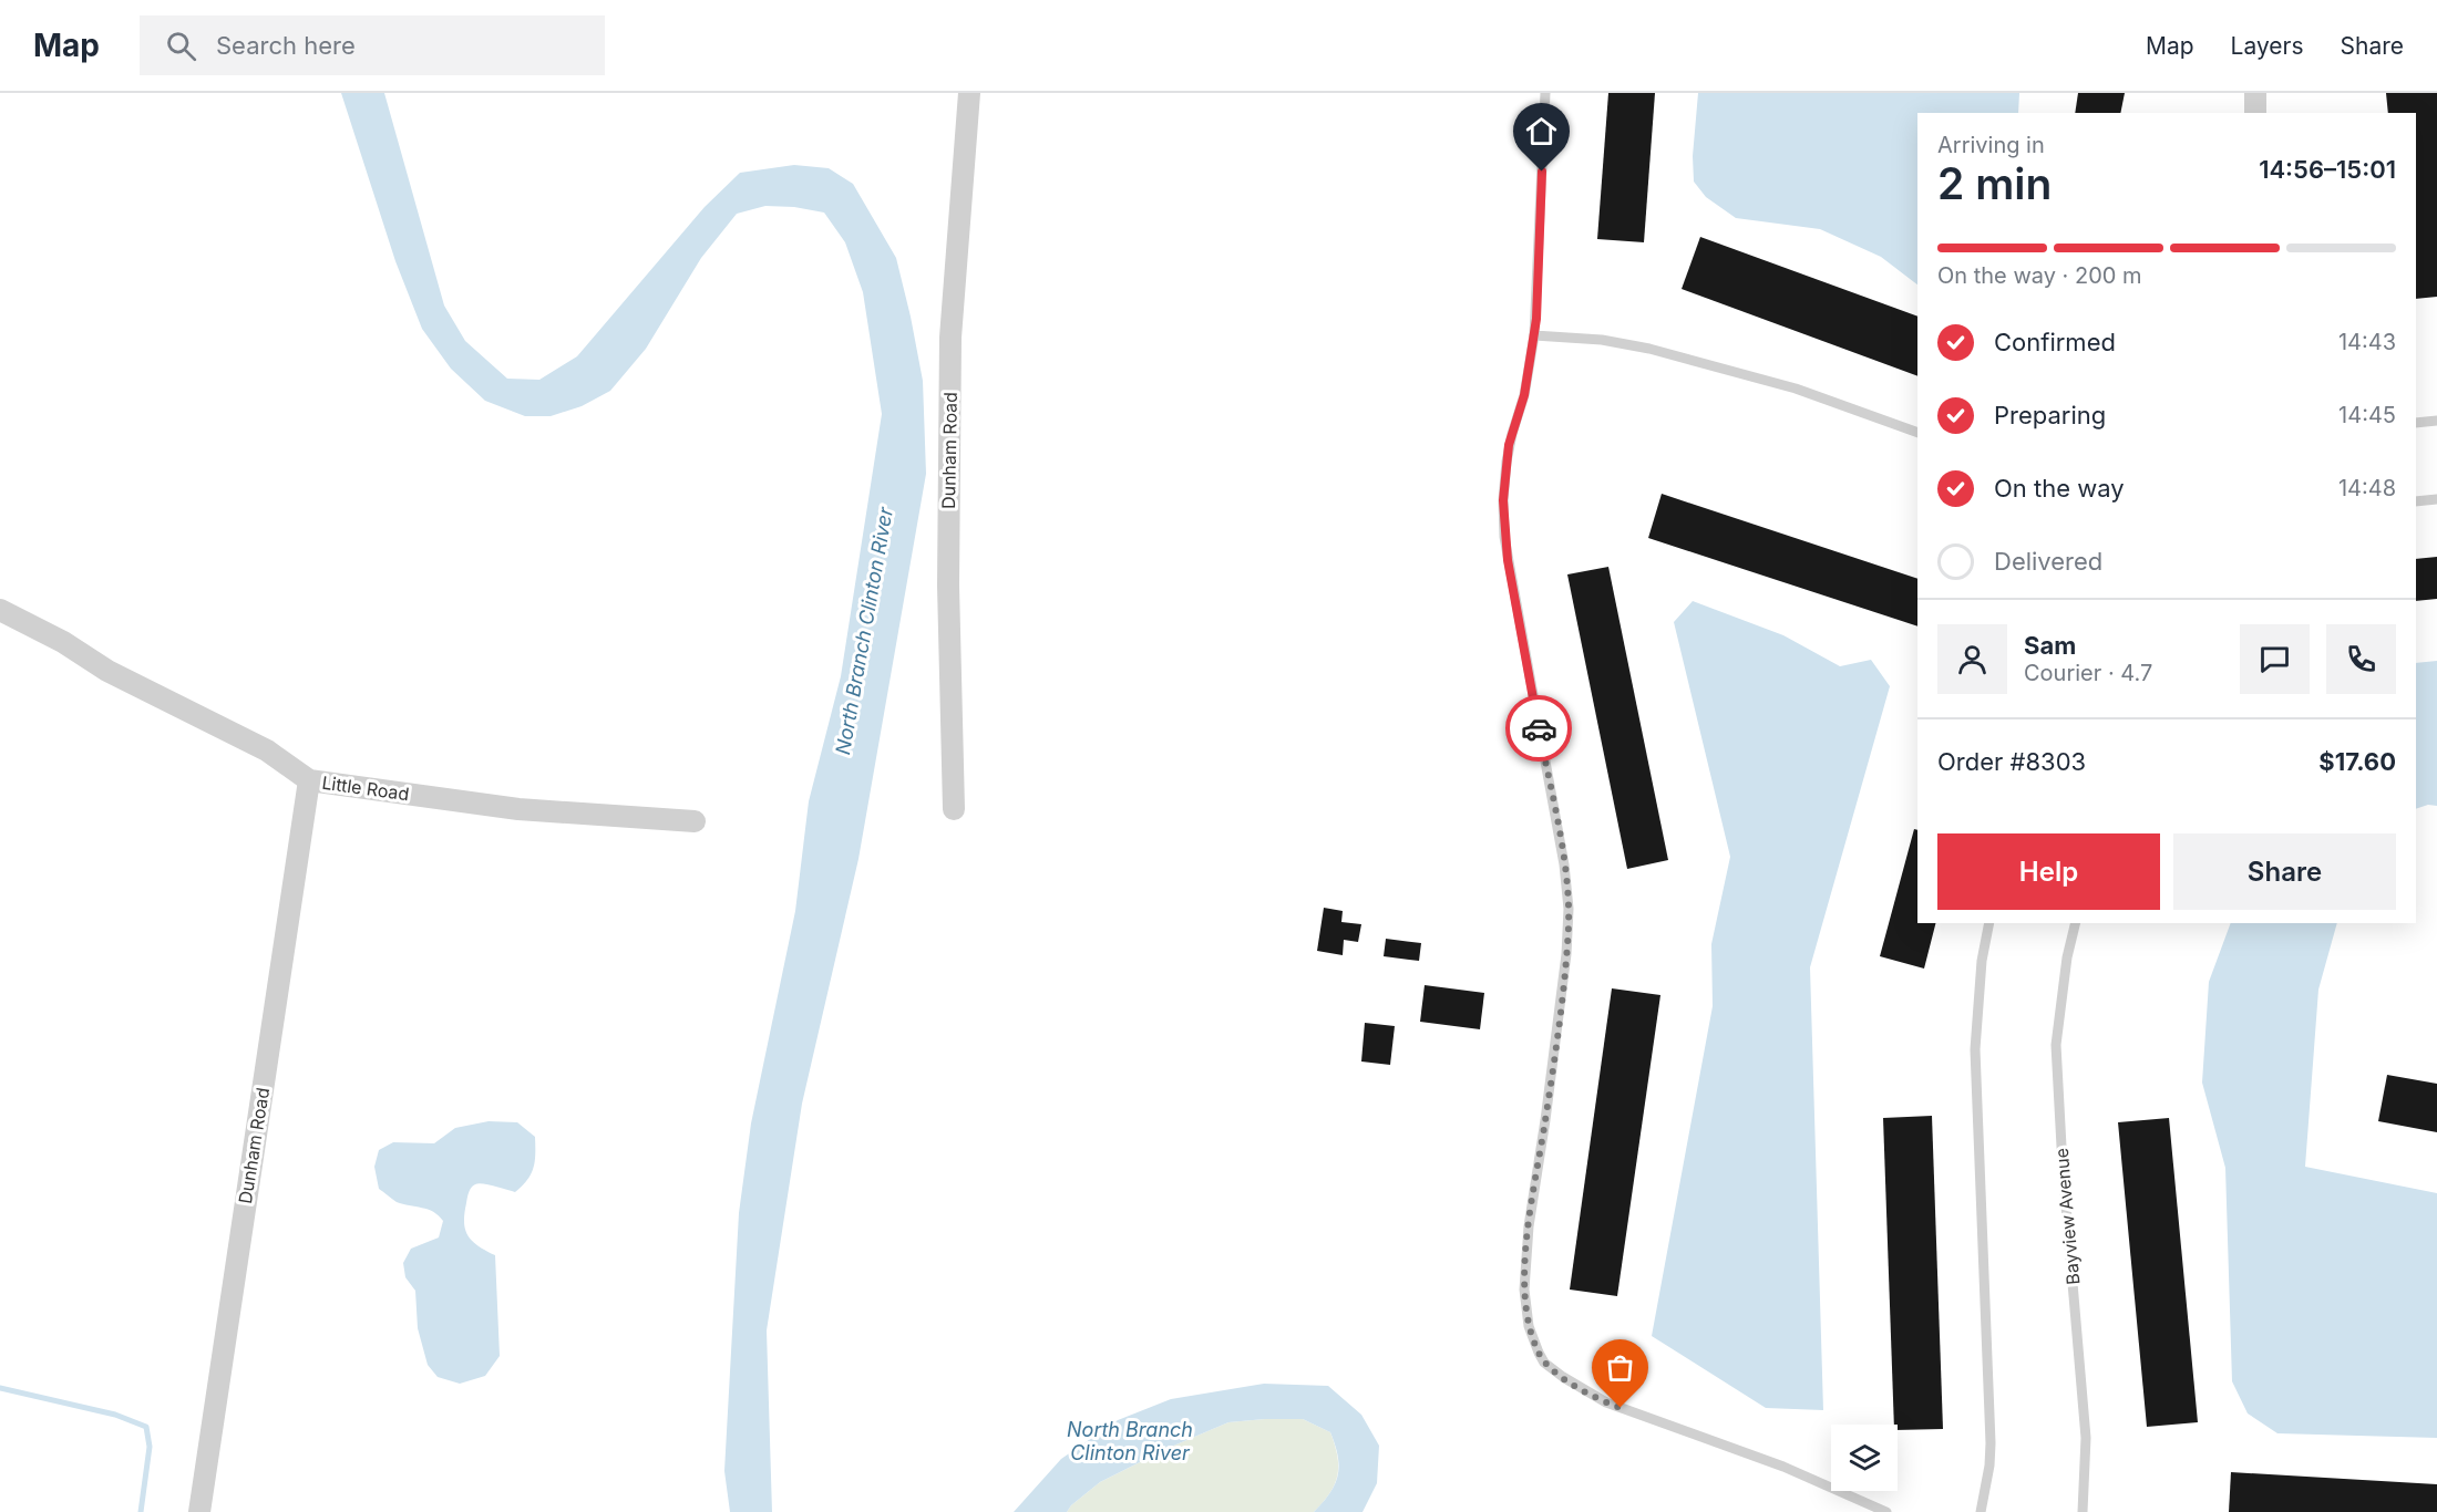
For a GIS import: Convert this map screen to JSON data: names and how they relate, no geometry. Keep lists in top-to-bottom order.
{
  "streets": {
    "street": ["Dunham Road", "Little Road"],
    "lane": ["Bayview Avenue"]
  },
  "crossings": [
    ["Dunham Road", "Little Road"]
  ],
  "water": ["North Branch Clinton River"],
  "page": {
    "header": "Map",
    "search": "Search here",
    "nav": ["Map", "Layers", "Share"],
    "heading": ["2 min", "Arriving in", "14:56–15:01"],
    "panel": [
      "Sam",
      "Courier · 4.7",
      "Order #8303",
      "$17.60"
    ],
    "bar": "On the way · 200 m",
    "list": [
      ["Confirmed", "14:43"],
      ["Preparing", "14:45"],
      ["On the way", "14:48"],
      "Delivered"
    ],
    "buttons": ["Help", "Share"]
  }
}
